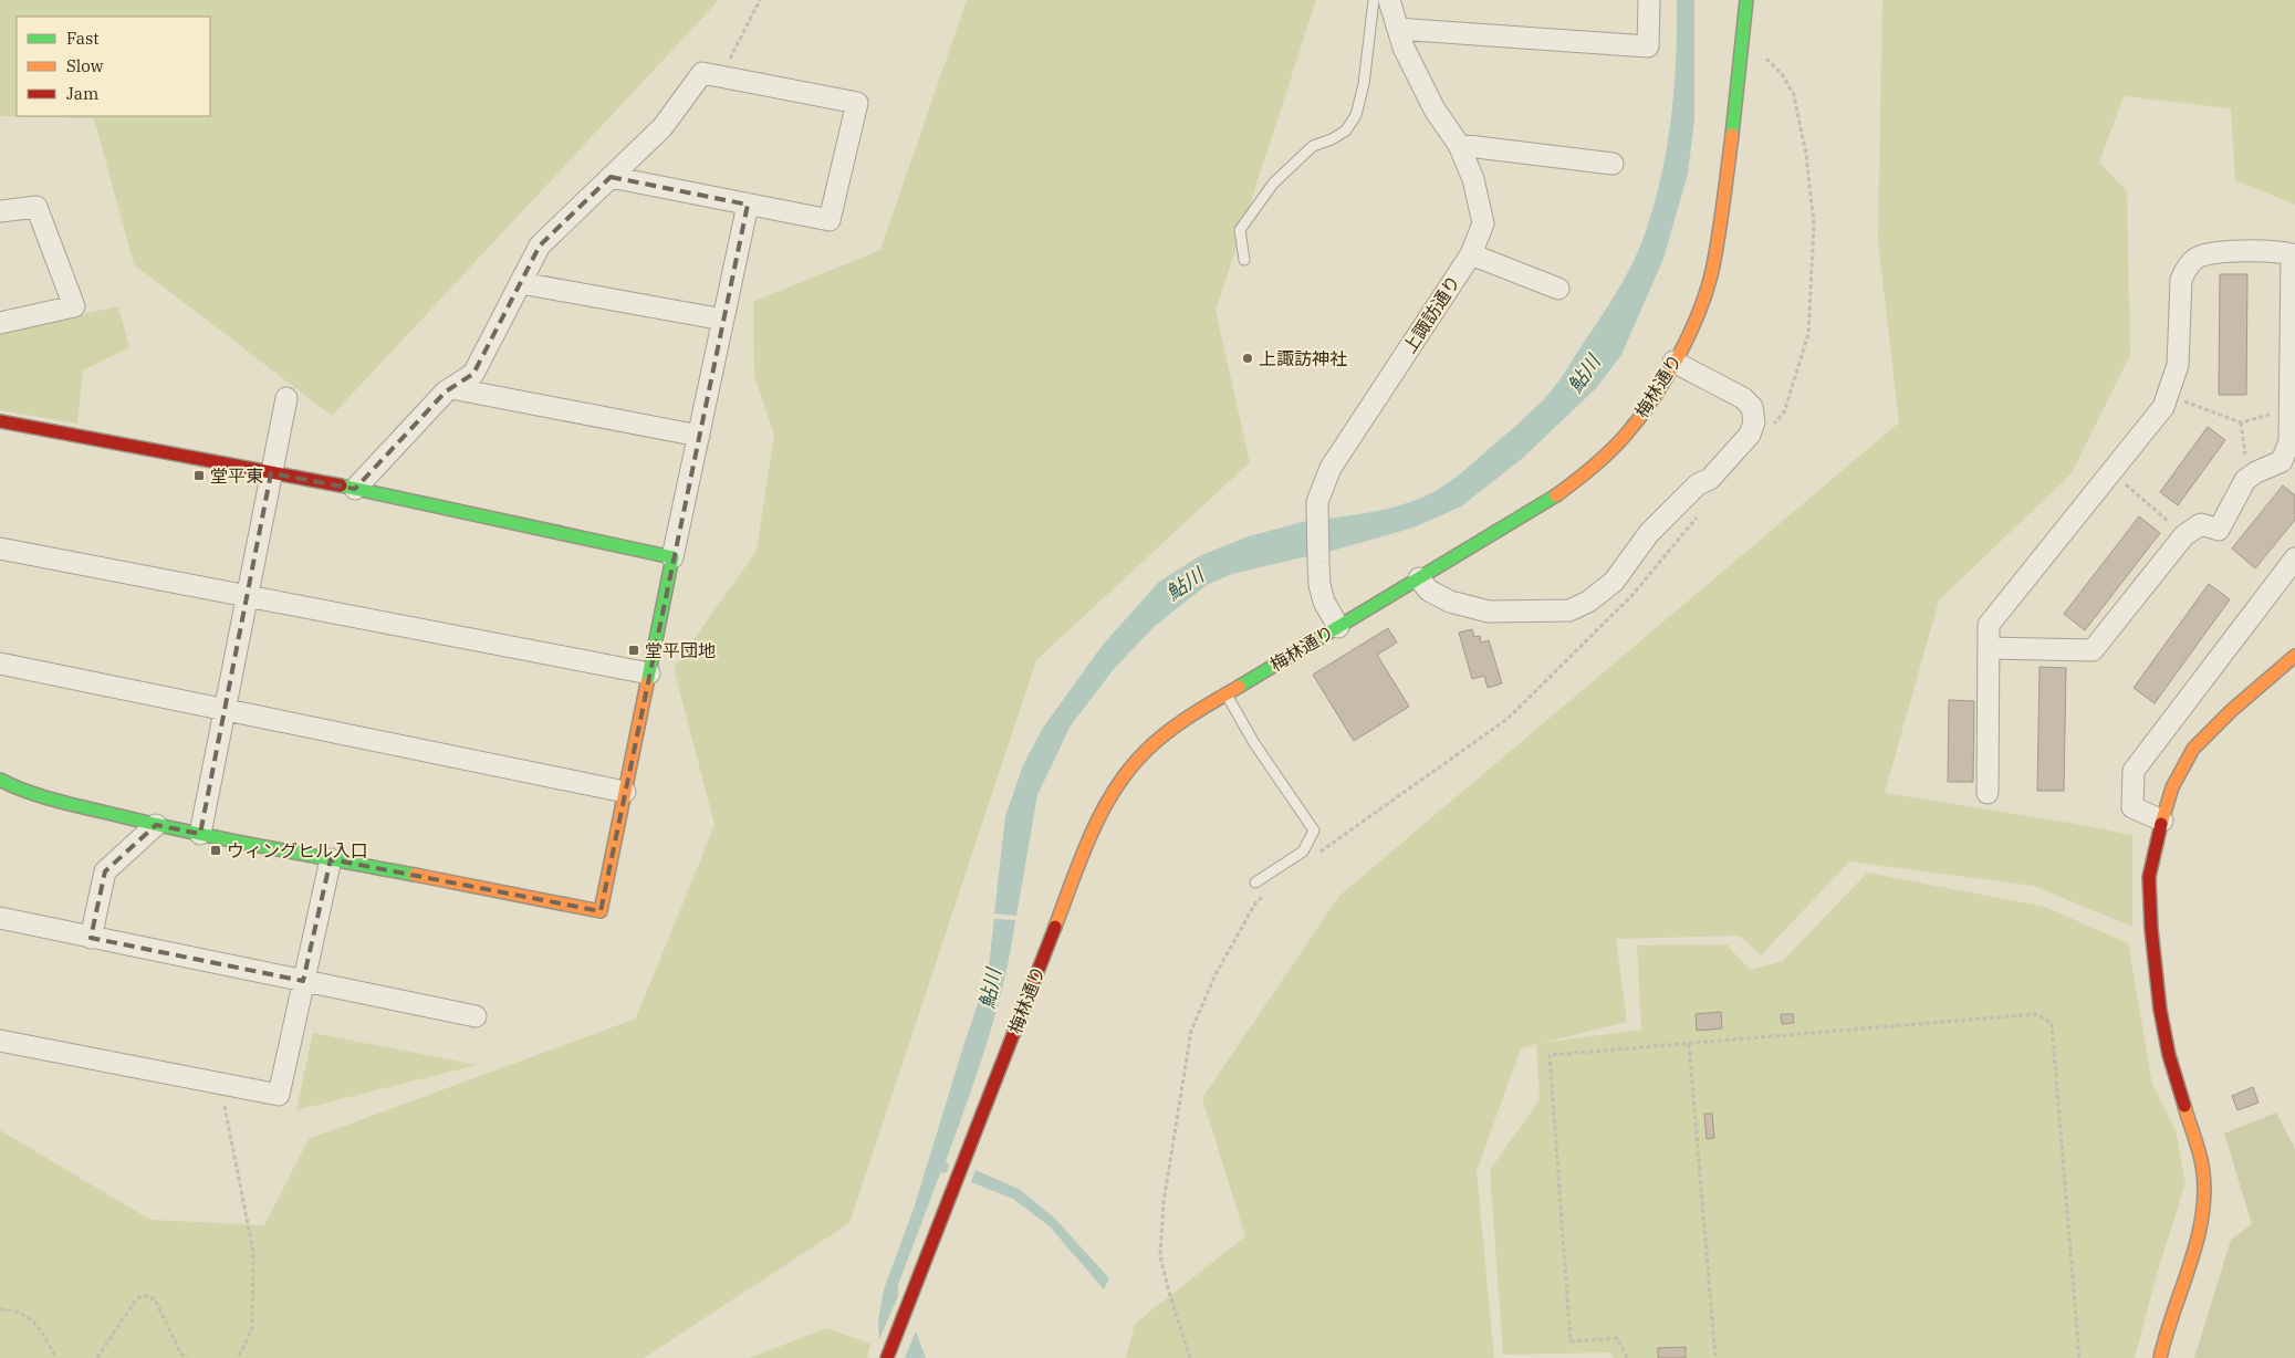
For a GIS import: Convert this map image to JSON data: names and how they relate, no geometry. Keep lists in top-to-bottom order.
{
  "streets": {
    "street": ["上諏訪通り", "梅林通り"]
  },
  "crossings": [
    ["上諏訪通り", "梅林通り"]
  ],
  "water": ["鮎川"],
  "places": {
    "other": ["上諏訪神社"],
    "transit": ["堂平東", "堂平団地", "ウィングヒル入口"]
  },
  "legend": ["Fast", "Slow", "Jam"]
}
